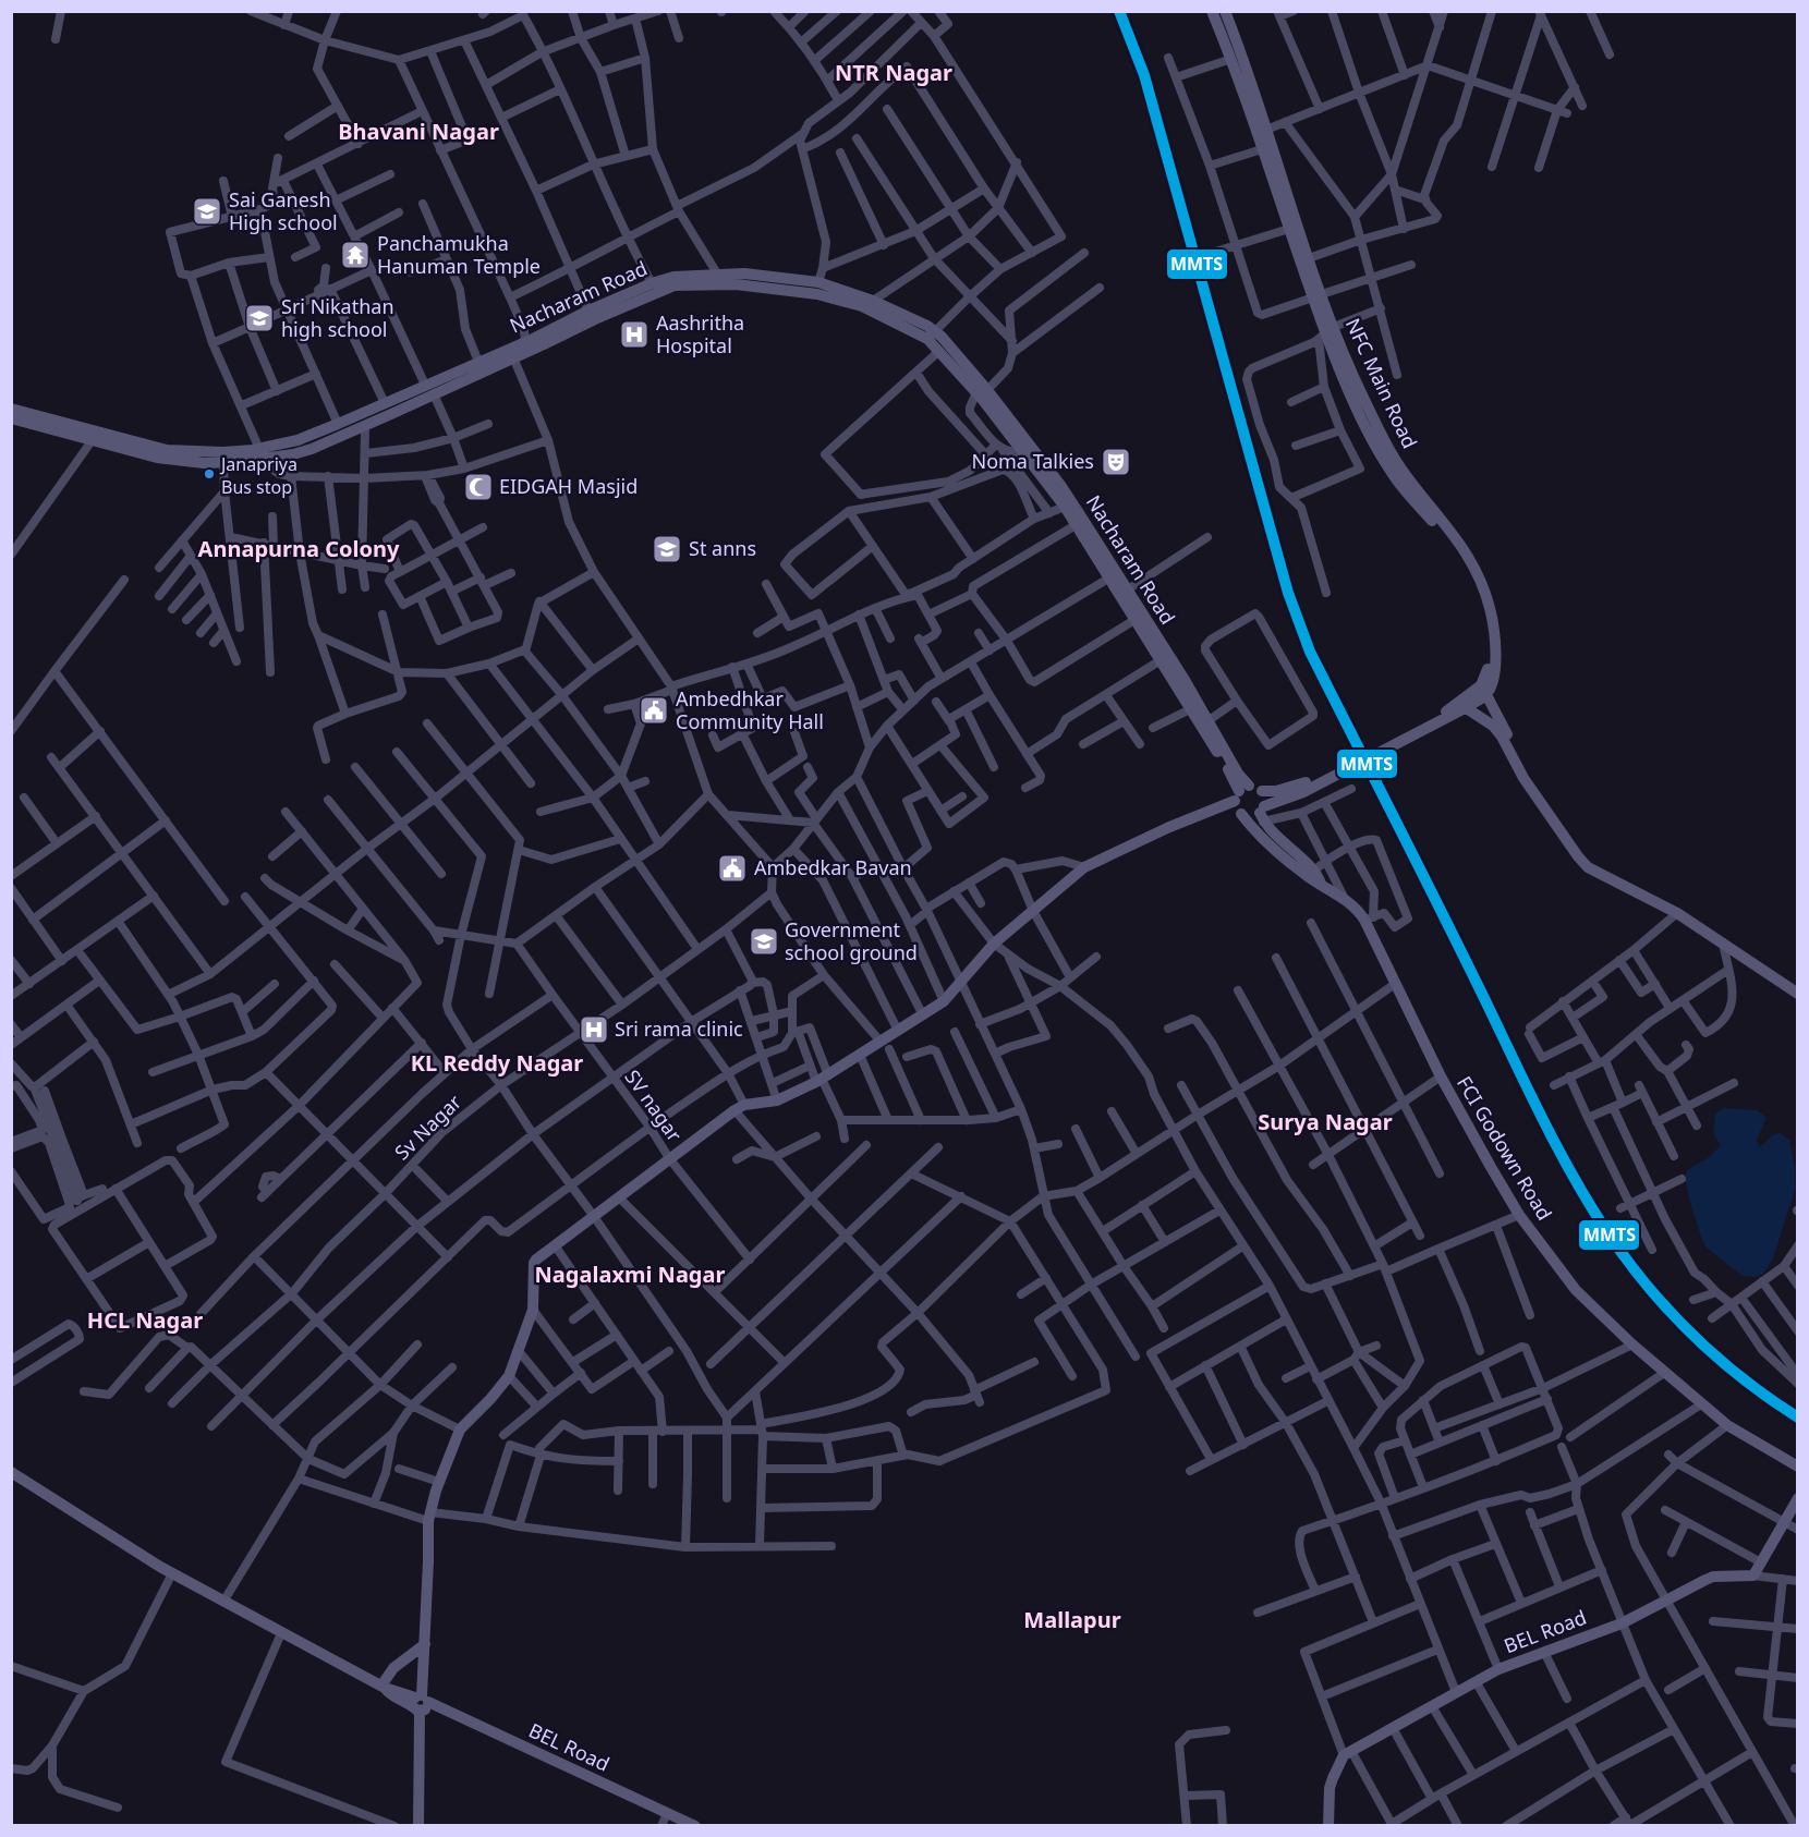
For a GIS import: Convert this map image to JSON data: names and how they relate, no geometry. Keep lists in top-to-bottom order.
{
  "streets": {
    "main road": [
      "Nacharam Road",
      "NFC Main Road",
      "FCI Godown Road",
      "BEL Road"
    ],
    "street": ["SV nagar", "Sv Nagar"]
  },
  "crossings": [
    ["Nacharam Road", "FCI Godown Road"],
    ["SV nagar", "Sv Nagar"]
  ],
  "districts": [
    "NTR Nagar",
    "Bhavani Nagar",
    "Annapurna Colony",
    "KL Reddy Nagar",
    "Surya Nagar",
    "Nagalaxmi Nagar",
    "HCL Nagar",
    "Mallapur"
  ],
  "places": {
    "school or university": [
      "Sai Ganesh High school",
      "Sri Nikathan high school",
      "St anns",
      "Government school ground"
    ],
    "temple": ["Panchamukha Hanuman Temple"],
    "hospital": ["Aashritha Hospital", "Sri rama clinic"],
    "theatre": ["Noma Talkies"],
    "other": ["Janapriya Bus stop"],
    "mosque": ["EIDGAH Masjid"],
    "public building": ["Ambedhkar Community Hall", "Ambedkar Bavan"]
  },
  "lines": ["transit line MMTS"]
}
